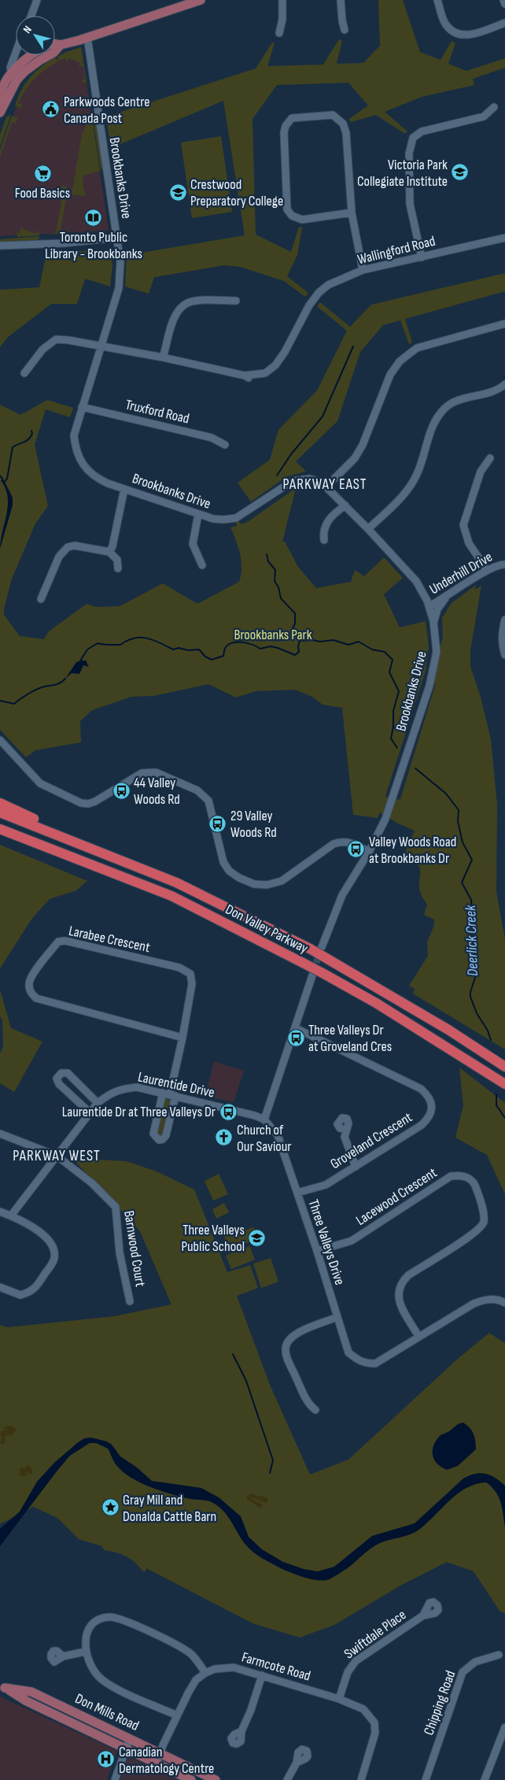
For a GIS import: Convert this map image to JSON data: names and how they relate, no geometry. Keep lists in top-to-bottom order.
{
  "streets": {
    "highway": ["Don Valley Parkway"],
    "main road": ["Don Mills Road"],
    "street": [
      "Brookbanks Drive",
      "Wallingford Road",
      "Truxford Road",
      "Underhill Drive",
      "Larabee Crescent",
      "Laurentide Drive",
      "Groveland Crescent",
      "Lacewood Crescent",
      "Three Valleys Drive",
      "Barnwood Court",
      "Swiftdale Place",
      "Farmcote Road",
      "Chipping Road"
    ]
  },
  "crossings": [
    ["Brookbanks Drive", "Wallingford Road"],
    ["Brookbanks Drive", "Truxford Road"],
    ["Brookbanks Drive", "Underhill Drive"],
    ["Larabee Crescent", "Laurentide Drive"],
    ["Laurentide Drive", "Three Valleys Drive"],
    ["Laurentide Drive", "Barnwood Court"],
    ["Groveland Crescent", "Three Valleys Drive"],
    ["Lacewood Crescent", "Three Valleys Drive"],
    ["Swiftdale Place", "Farmcote Road"],
    ["Farmcote Road", "Don Mills Road"]
  ],
  "districts": ["PARKWAY EAST", "PARKWAY WEST"],
  "water": ["Deerlick Creek"],
  "parks": ["Brookbanks Park"],
  "places": {
    "public building": ["Parkwoods Centre Canada Post"],
    "school or university": ["Victoria Park Collegiate Institute", "Crestwood Preparatory College", "Three Valleys Public School"],
    "supermarket": ["Food Basics"],
    "library": ["Toronto Public Library - Brookbanks"],
    "bus stop": [
      "44 Valley Woods Rd",
      "29 Valley Woods Rd",
      "Valley Woods Road at Brookbanks Dr",
      "Three Valleys Dr at Groveland Cres",
      "Laurentide Dr at Three Valleys Dr"
    ],
    "church": ["Church of Our Saviour"],
    "place": ["Gray Mill and Donalda Cattle Barn"],
    "hospital": ["Canadian Dermatology Centre"]
  },
  "north": "top left"
}
